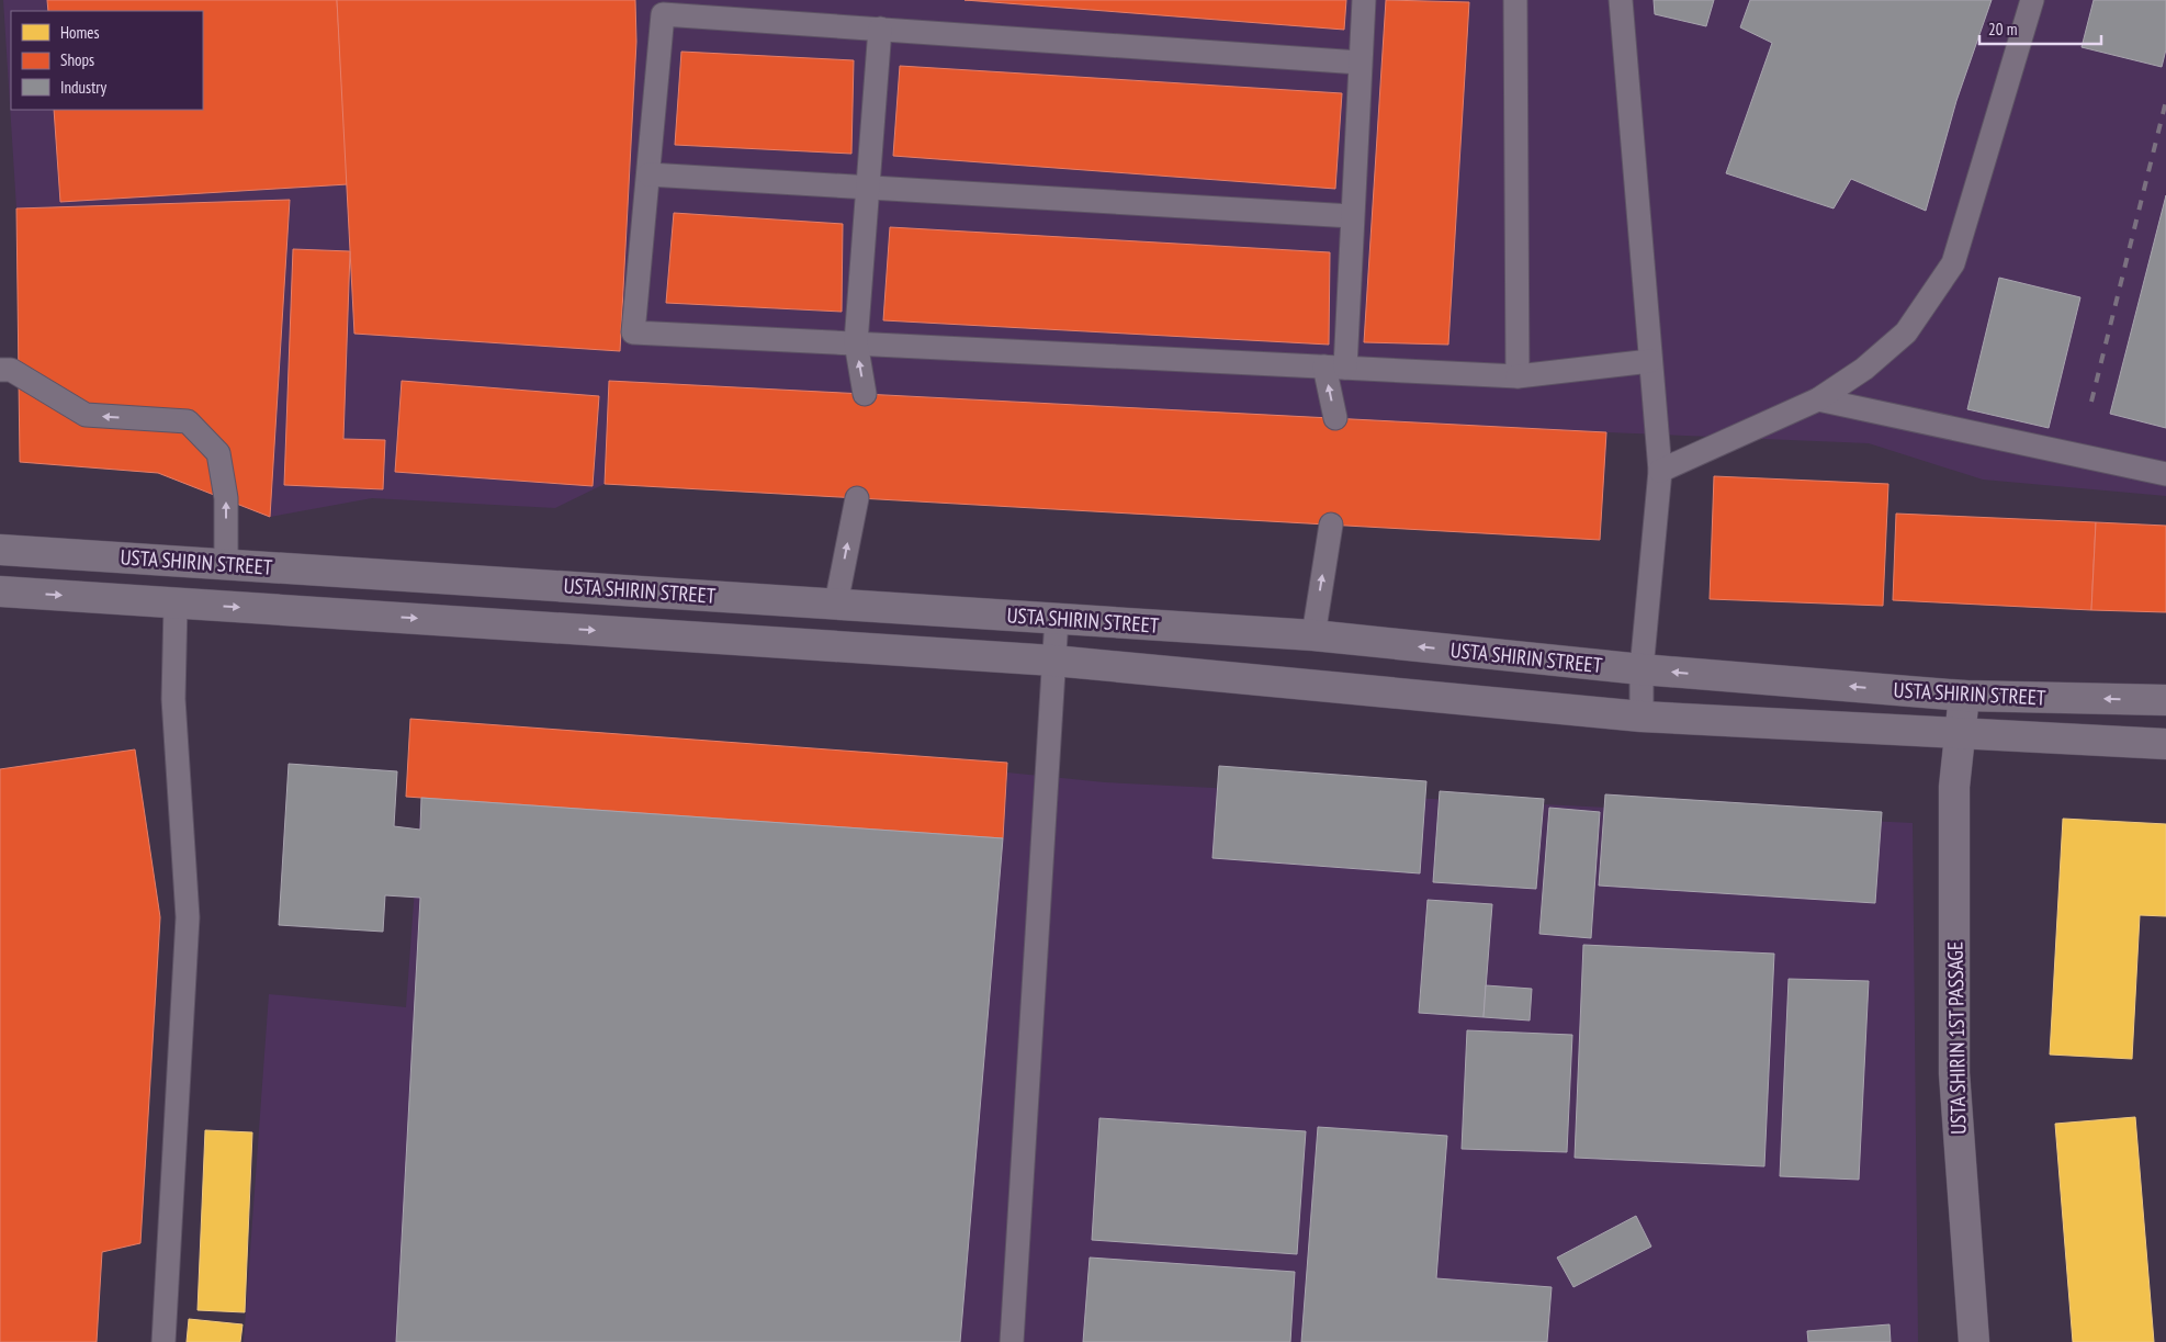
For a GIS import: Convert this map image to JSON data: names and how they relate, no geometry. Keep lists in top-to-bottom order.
{
  "streets": {
    "main road": ["USTA SHIRIN STREET", "USTA SHIRIN 1ST PASSAGE"]
  },
  "crossings": [
    ["USTA SHIRIN STREET", "USTA SHIRIN 1ST PASSAGE"]
  ],
  "legend": ["Homes", "Shops", "Industry"],
  "scale_bar": "20 m"
}
